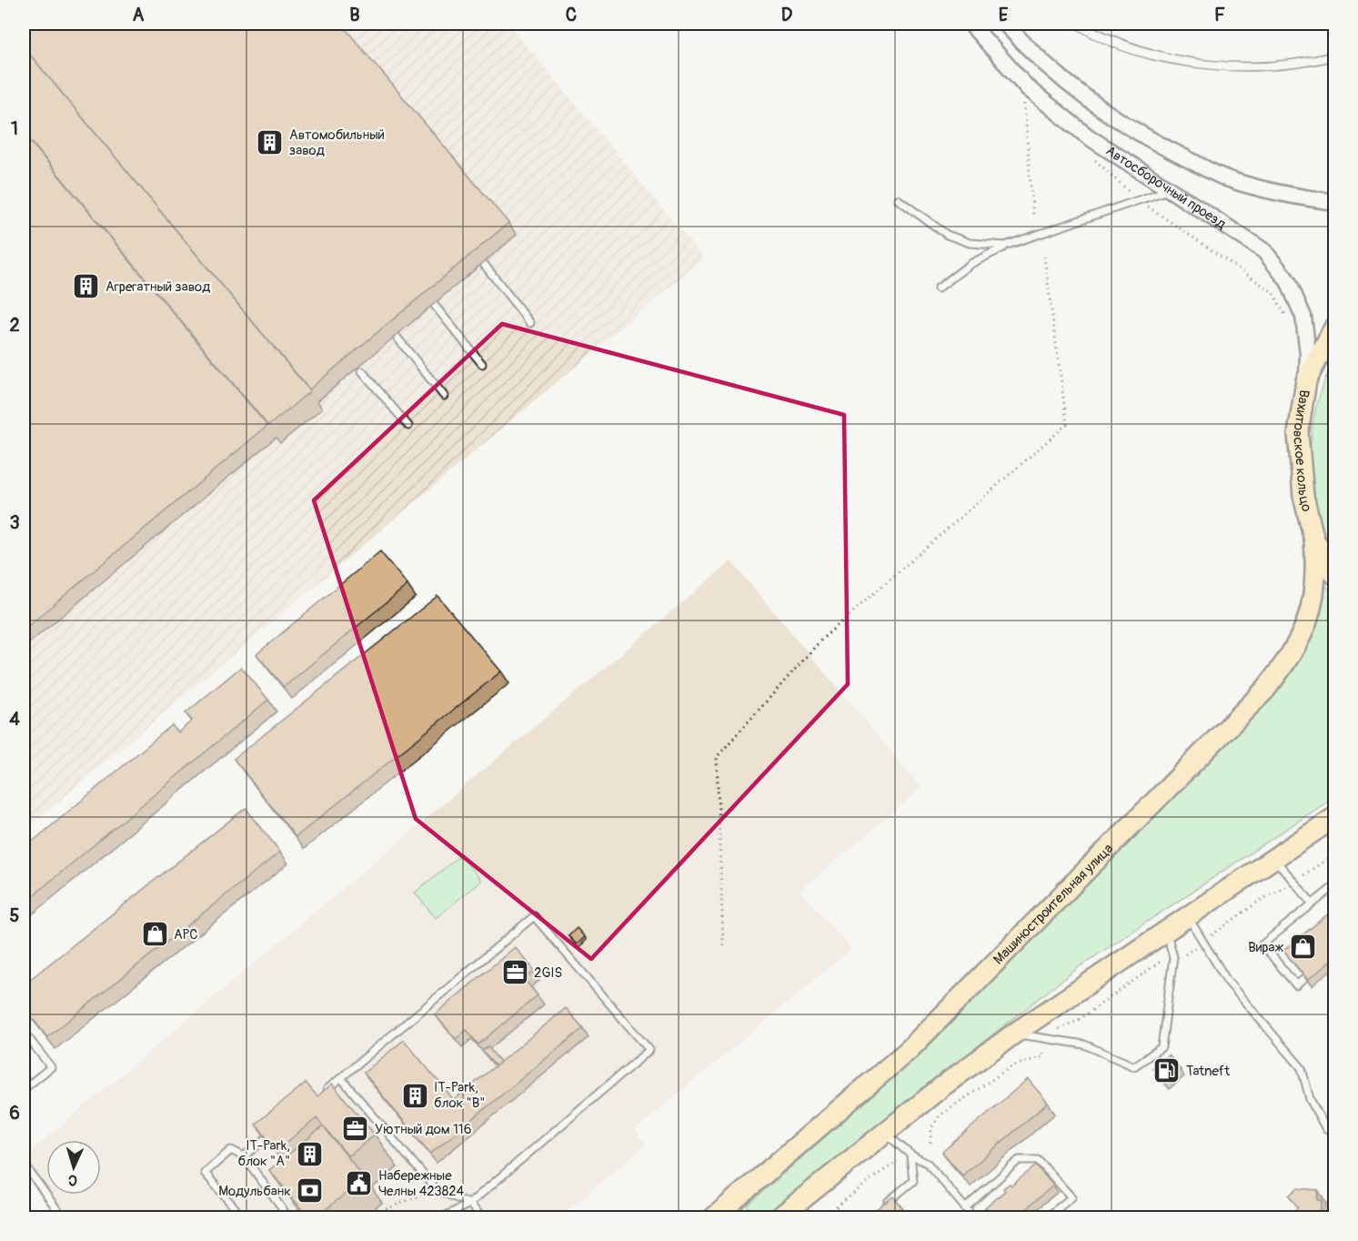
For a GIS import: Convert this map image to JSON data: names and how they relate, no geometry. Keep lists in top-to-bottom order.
{
  "streets": {
    "main road": ["Вахитовское кольцо", "Машиностроительная улица"],
    "street": ["Автосборочный проезд"]
  },
  "crossings": [
    ["Автосборочный проезд", "Вахитовское кольцо"],
    ["Вахитовское кольцо", "Машиностроительная улица"]
  ],
  "places": {
    "building": [
      "Автомобильный завод",
      "Агрегатный завод",
      "IT-Park, блок \"В\"",
      "IT-Park, блок \"А\""
    ],
    "shop": ["АРС", "Вираж"],
    "office": ["2GIS", "Уютный дом 116"],
    "fuel station": ["Tatneft"],
    "public building": ["Набережные Челны 423824"],
    "bank": ["Модульбанк"]
  },
  "north": "bottom",
  "grid": {
    "columns": [
      "A",
      "B",
      "C",
      "D",
      "E",
      "F"
    ],
    "rows": [
      "1",
      "2",
      "3",
      "4",
      "5",
      "6"
    ]
  }
}
